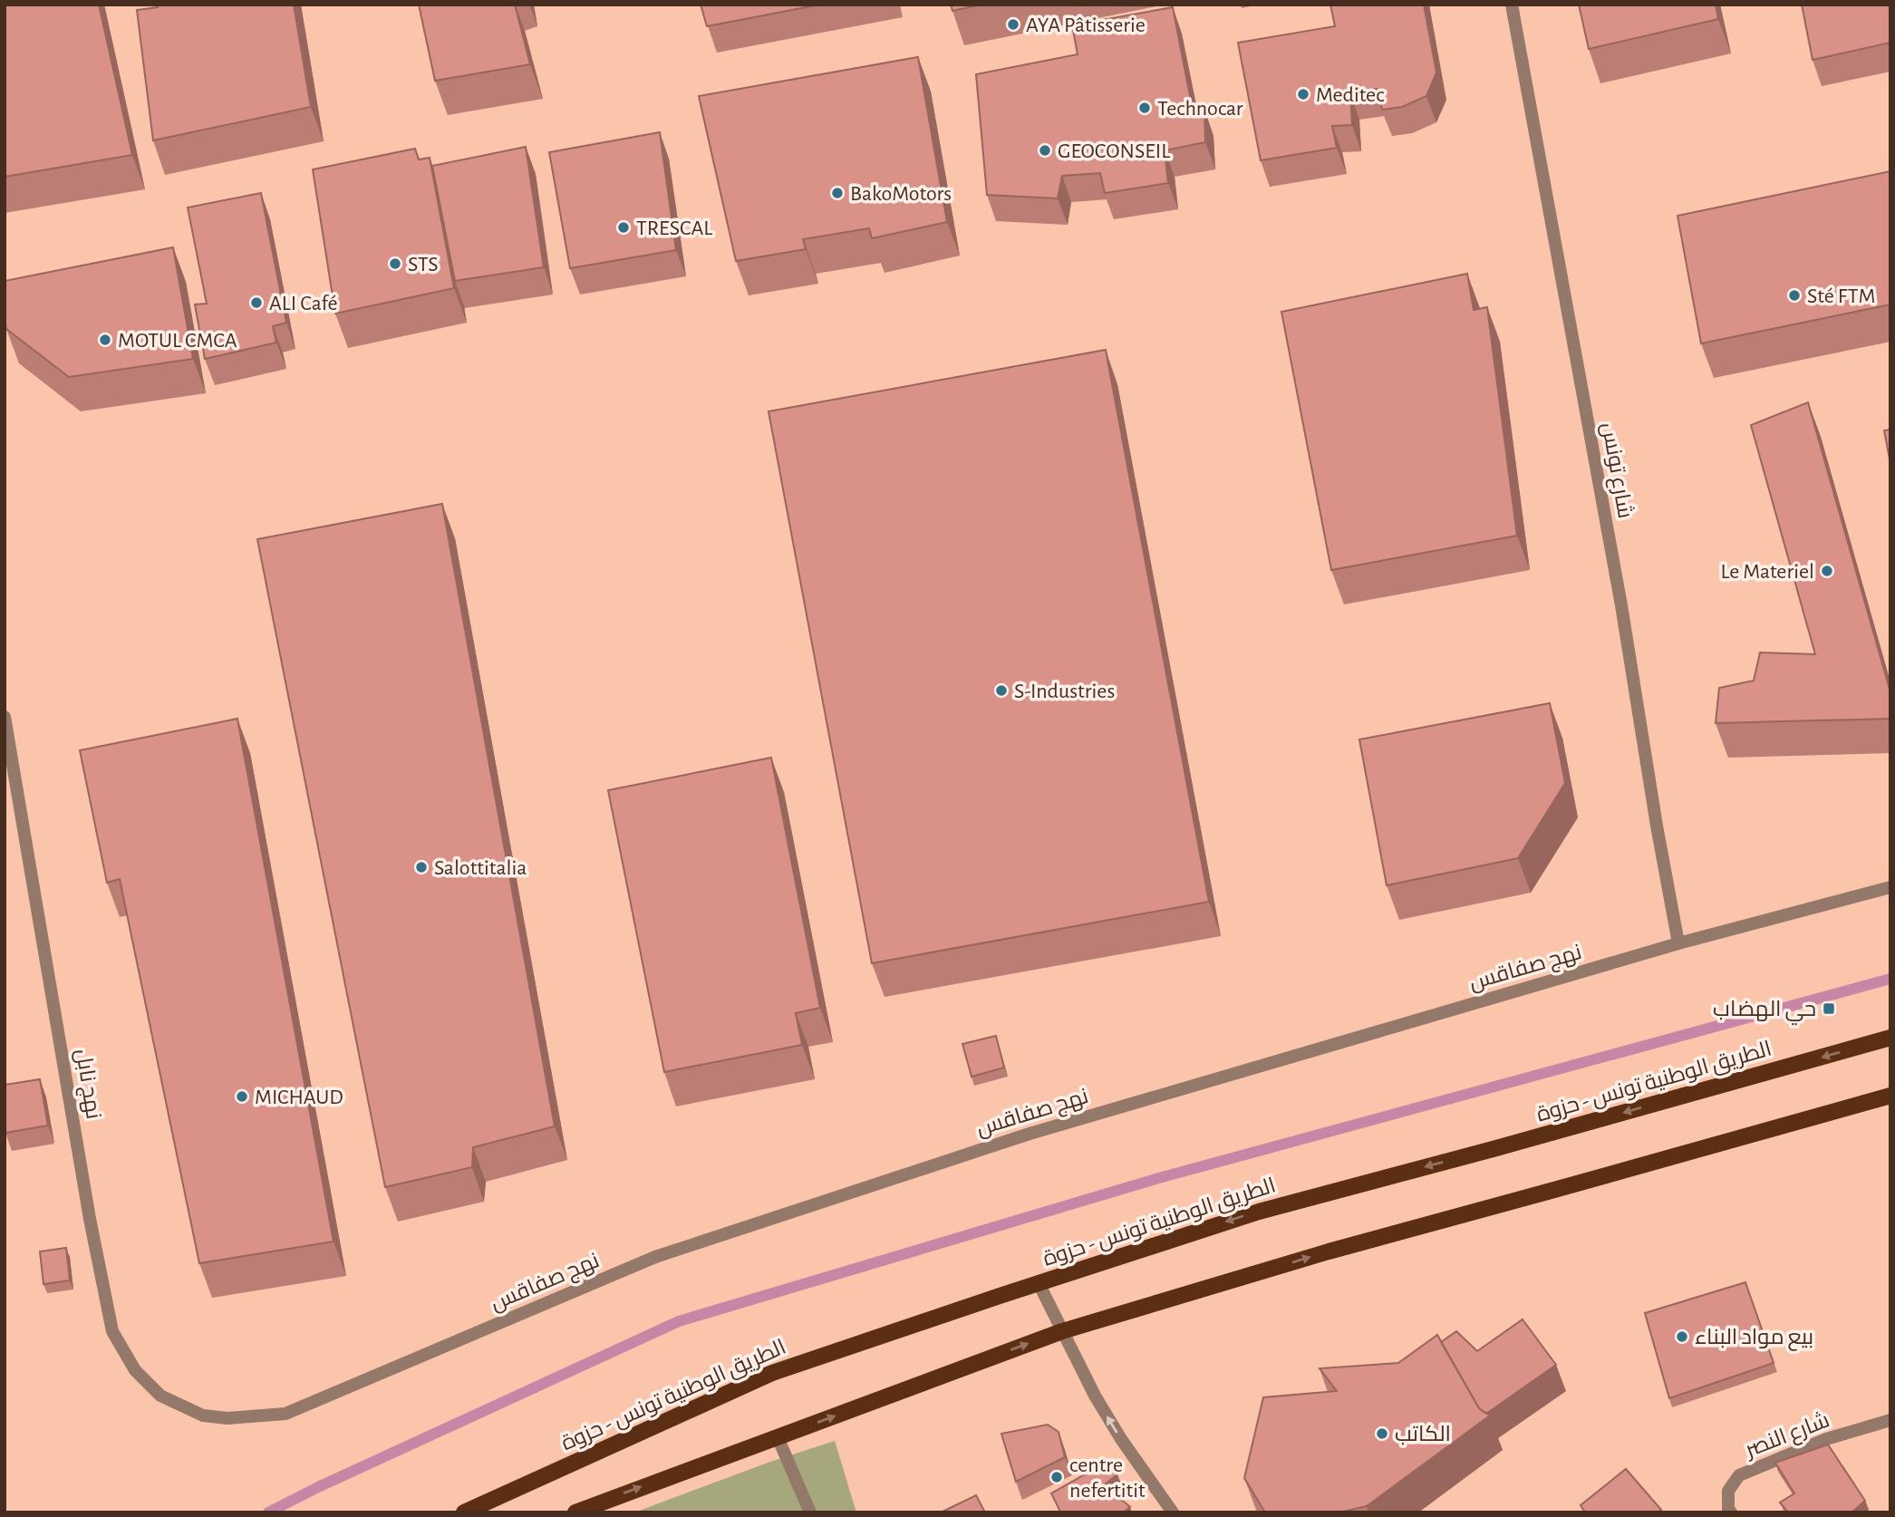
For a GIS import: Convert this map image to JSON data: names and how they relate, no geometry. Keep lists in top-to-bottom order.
{
  "streets": {
    "main road": ["الطريق الوطنية تونس - حزوة"],
    "street": [
      "شارع تونس",
      "نهج صفاقس",
      "نهج نابل",
      "شارع النصر"
    ]
  },
  "crossings": [
    ["شارع تونس", "نهج صفاقس"],
    ["نهج صفاقس", "نهج نابل"]
  ],
  "places": {
    "other": [
      "AYA Pâtisserie",
      "Meditec",
      "Technocar",
      "GEOCONSEIL",
      "BakoMotors",
      "TRESCAL",
      "STS",
      "Sté FTM",
      "ALI Café",
      "MOTUL CMCA",
      "Le Materiel",
      "S-Industries",
      "Salottitalia",
      "MICHAUD",
      "بيع مواد البناء",
      "الكاتب",
      "centre nefertitit"
    ],
    "transit": ["حي الهضاب"]
  }
}
